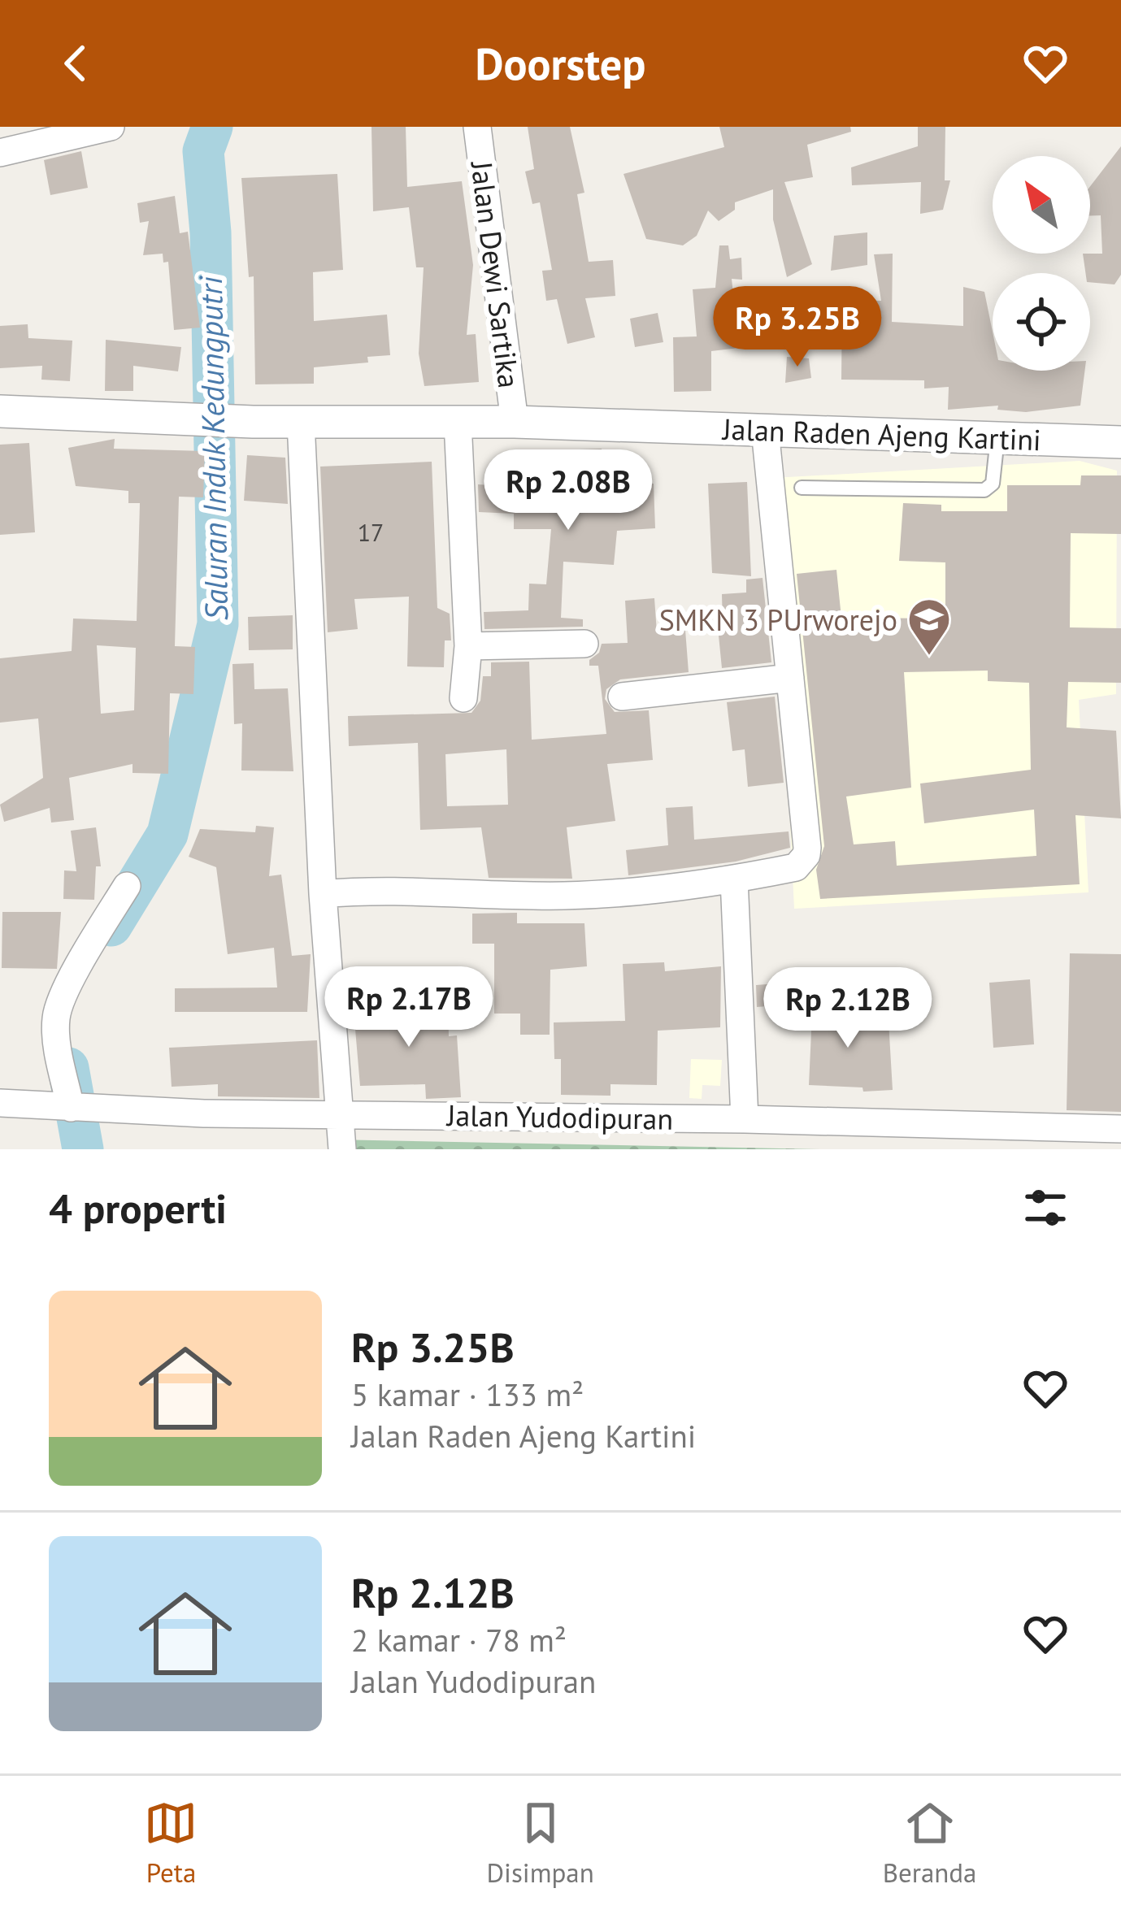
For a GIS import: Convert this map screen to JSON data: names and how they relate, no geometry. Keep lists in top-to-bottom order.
{
  "streets": {
    "street": ["Jalan Dewi Sartika", "Jalan Raden Ajeng Kartini", "Jalan Yudodipuran"]
  },
  "crossings": [
    ["Jalan Dewi Sartika", "Jalan Raden Ajeng Kartini"]
  ],
  "water": ["Saluran Induk Kedungputri"],
  "places": {
    "school or university": ["SMKN 3 PUrworejo"]
  },
  "house_numbers": ["17"],
  "north": "top left",
  "page": {
    "header": "Doorstep",
    "price": [
      "Rp 3.25B",
      "Rp 2.08B",
      "Rp 2.17B",
      "Rp 2.12B"
    ],
    "heading": "4 properti",
    "list": [
      {
        "name": "Rp 3.25B",
        "note": "5 kamar · 133 m² · Jalan Raden Ajeng Kartini"
      },
      {
        "name": "Rp 2.12B",
        "note": "2 kamar · 78 m² · Jalan Yudodipuran"
      }
    ],
    "tabs": ["Peta", "Disimpan", "Beranda"]
  }
}
